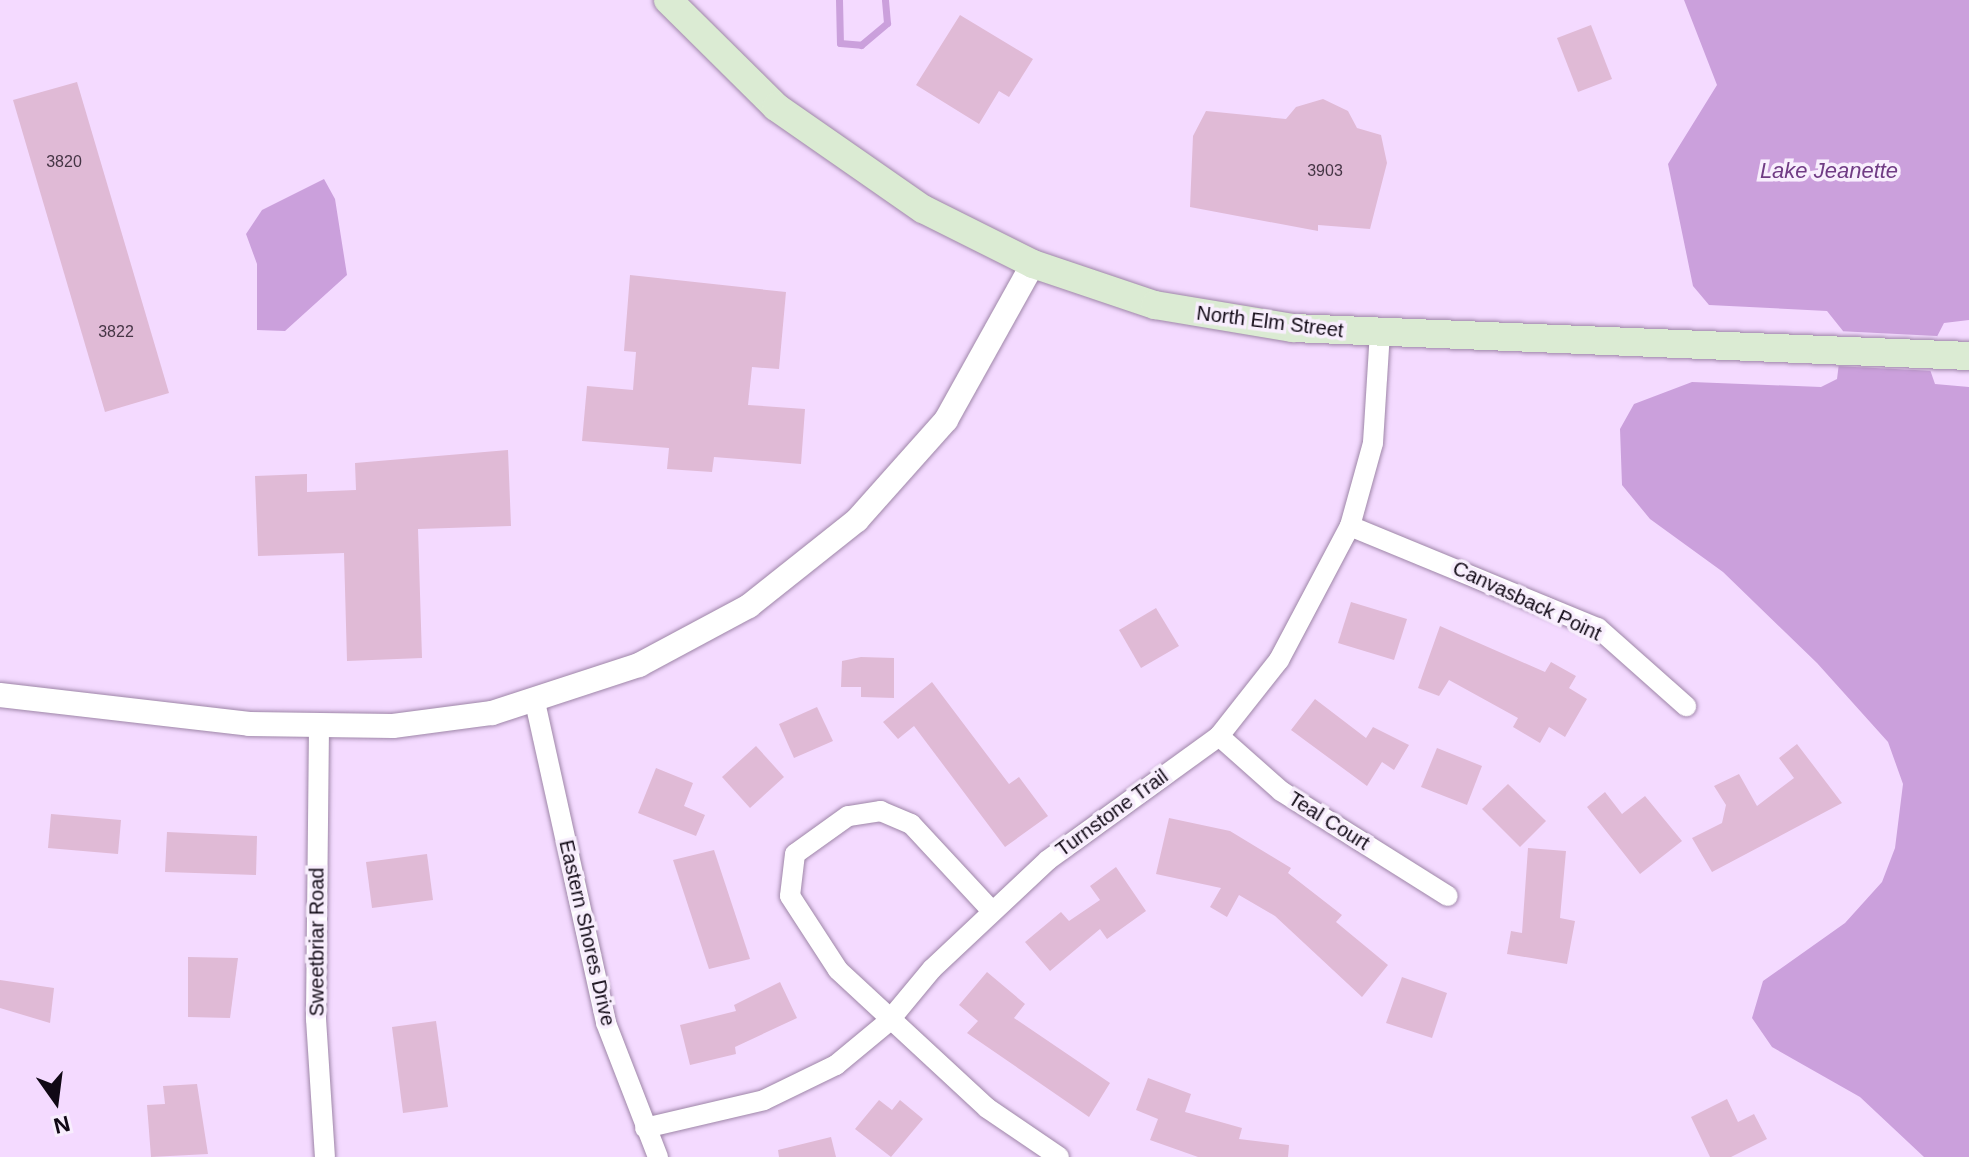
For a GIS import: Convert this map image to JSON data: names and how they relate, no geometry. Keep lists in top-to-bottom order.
{
  "streets": {
    "main road": ["North Elm Street"],
    "street": [
      "Canvasback Point",
      "Turnstone Trail",
      "Teal Court",
      "Eastern Shores Drive",
      "Sweetbriar Road"
    ]
  },
  "crossings": [
    ["North Elm Street", "Turnstone Trail"],
    ["Canvasback Point", "Turnstone Trail"],
    ["Turnstone Trail", "Teal Court"],
    ["Turnstone Trail", "Eastern Shores Drive"]
  ],
  "water": ["Lake Jeanette"],
  "house_numbers": ["3820", "3903", "3822"],
  "north": "bottom"
}
